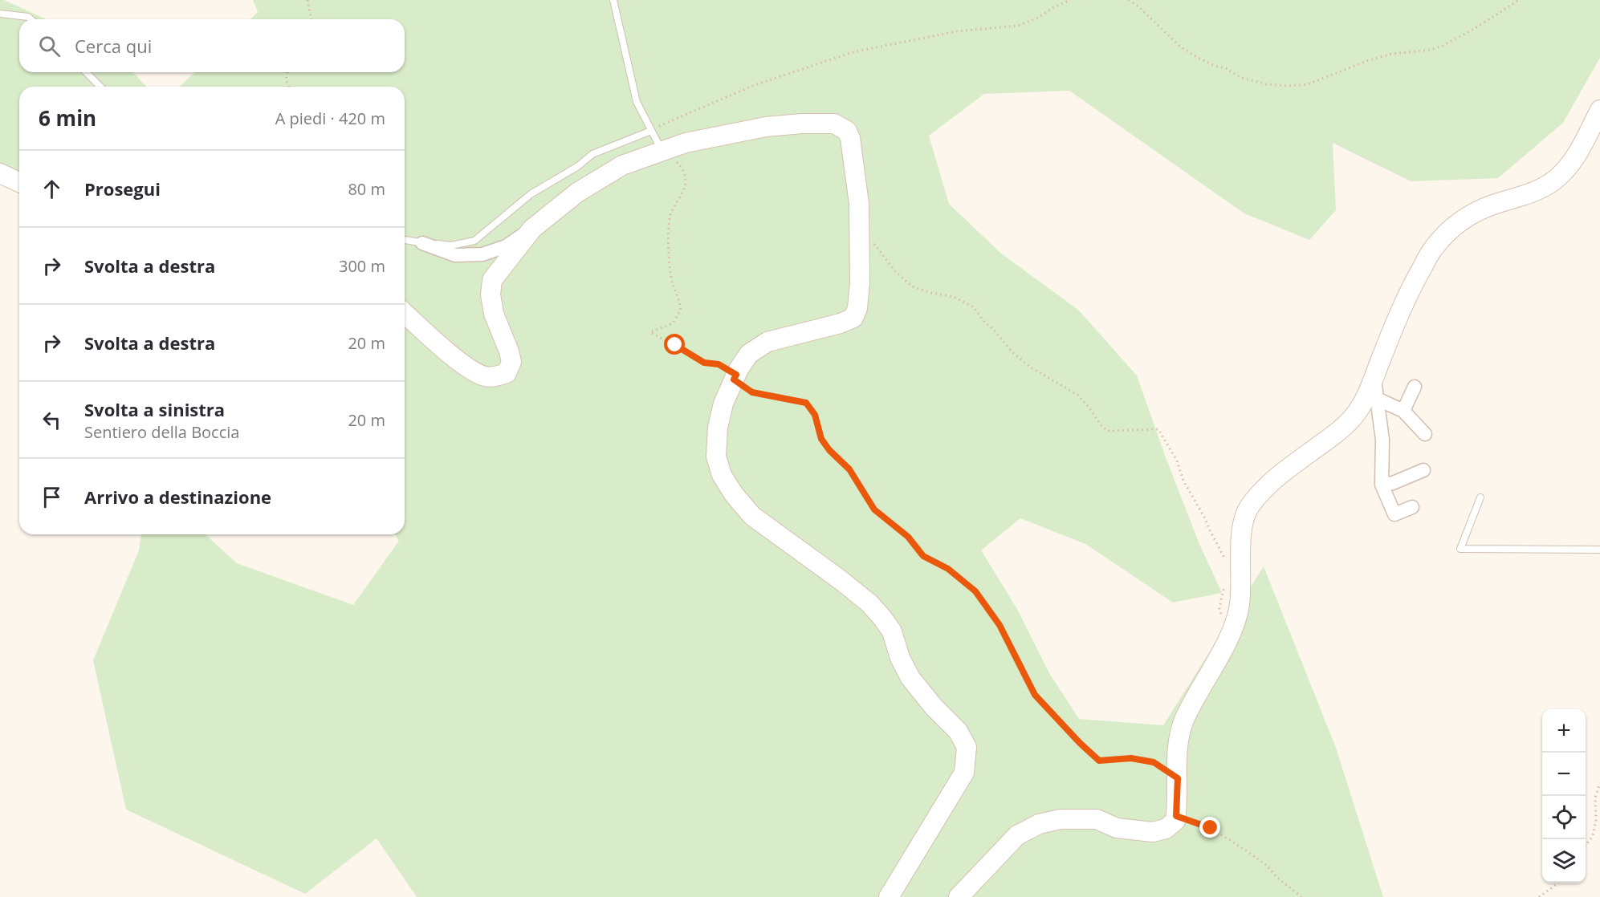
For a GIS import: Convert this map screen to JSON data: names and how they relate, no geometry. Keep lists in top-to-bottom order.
{
  "page": {
    "search": "Cerca qui",
    "heading": ["6 min", "A piedi · 420 m"],
    "list": [
      ["Prosegui", "80 m"],
      ["Svolta a destra", "300 m"],
      ["Svolta a destra", "20 m"],
      ["Svolta a sinistra", "Sentiero della Boccia", "20 m"],
      "Arrivo a destinazione"
    ],
    "map_buttons": ["+", "−"]
  }
}
